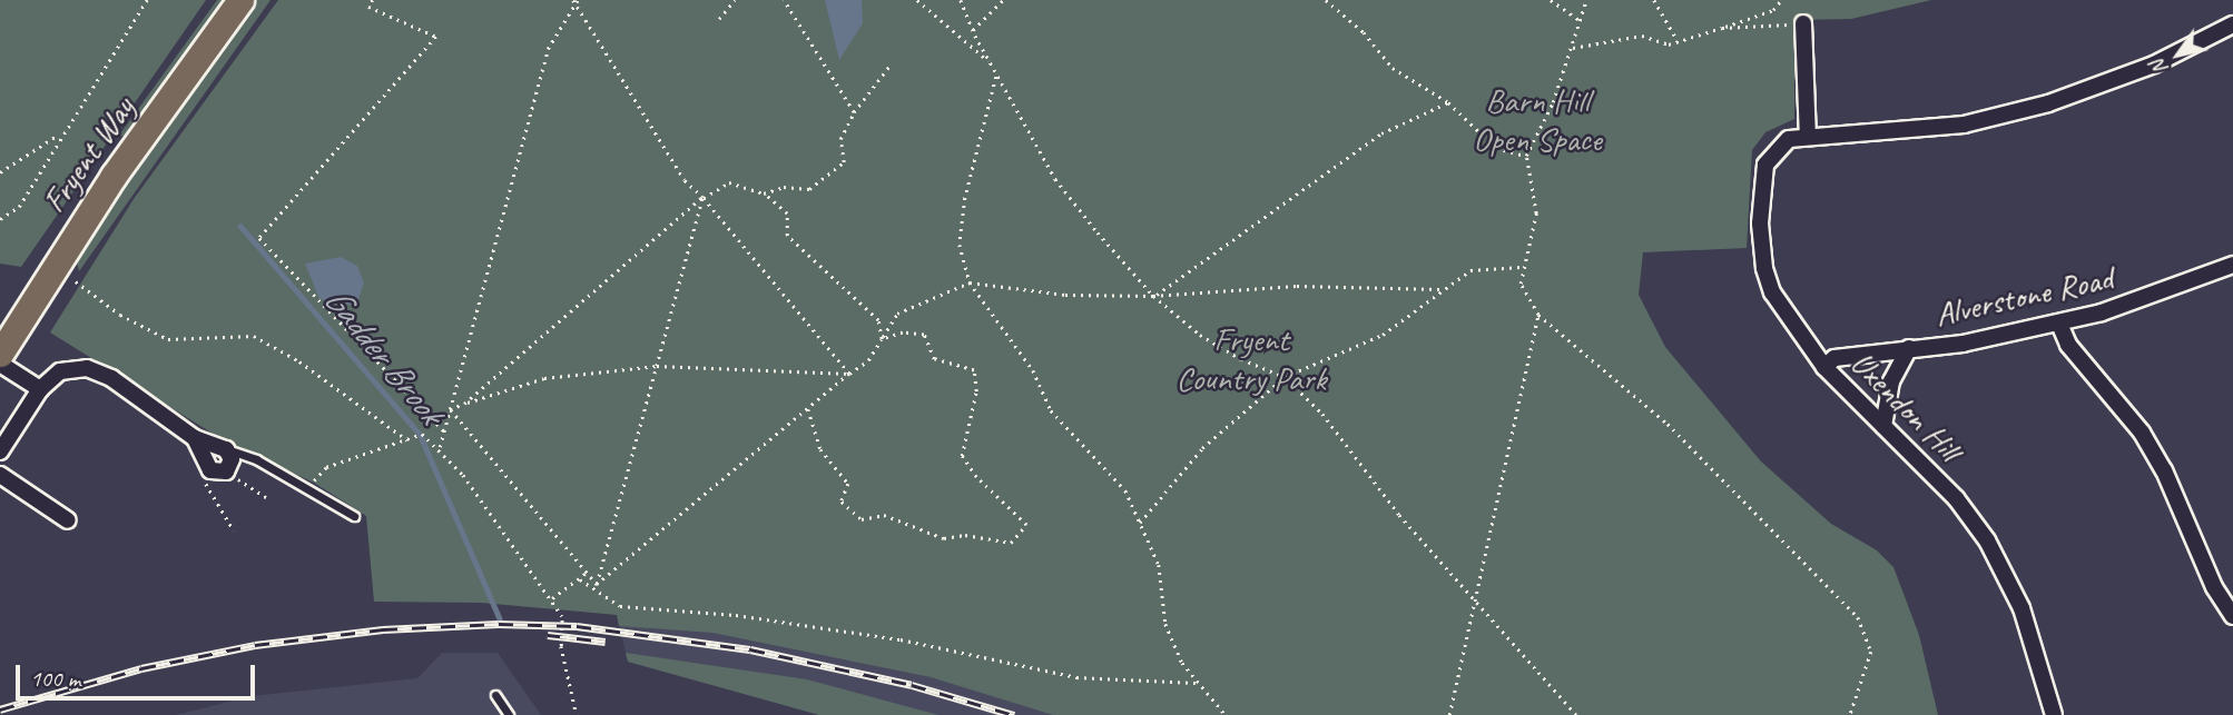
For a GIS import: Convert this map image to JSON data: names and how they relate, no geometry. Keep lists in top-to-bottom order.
{
  "streets": {
    "main road": ["Fryent Way"],
    "street": ["Alverstone Road", "Uxendon Hill"]
  },
  "crossings": [
    ["Alverstone Road", "Uxendon Hill"]
  ],
  "water": ["Gadder Brook"],
  "parks": ["Barn Hill Open Space", "Fryent Country Park"],
  "scale_bar": "100 m",
  "north": "bottom left"
}
